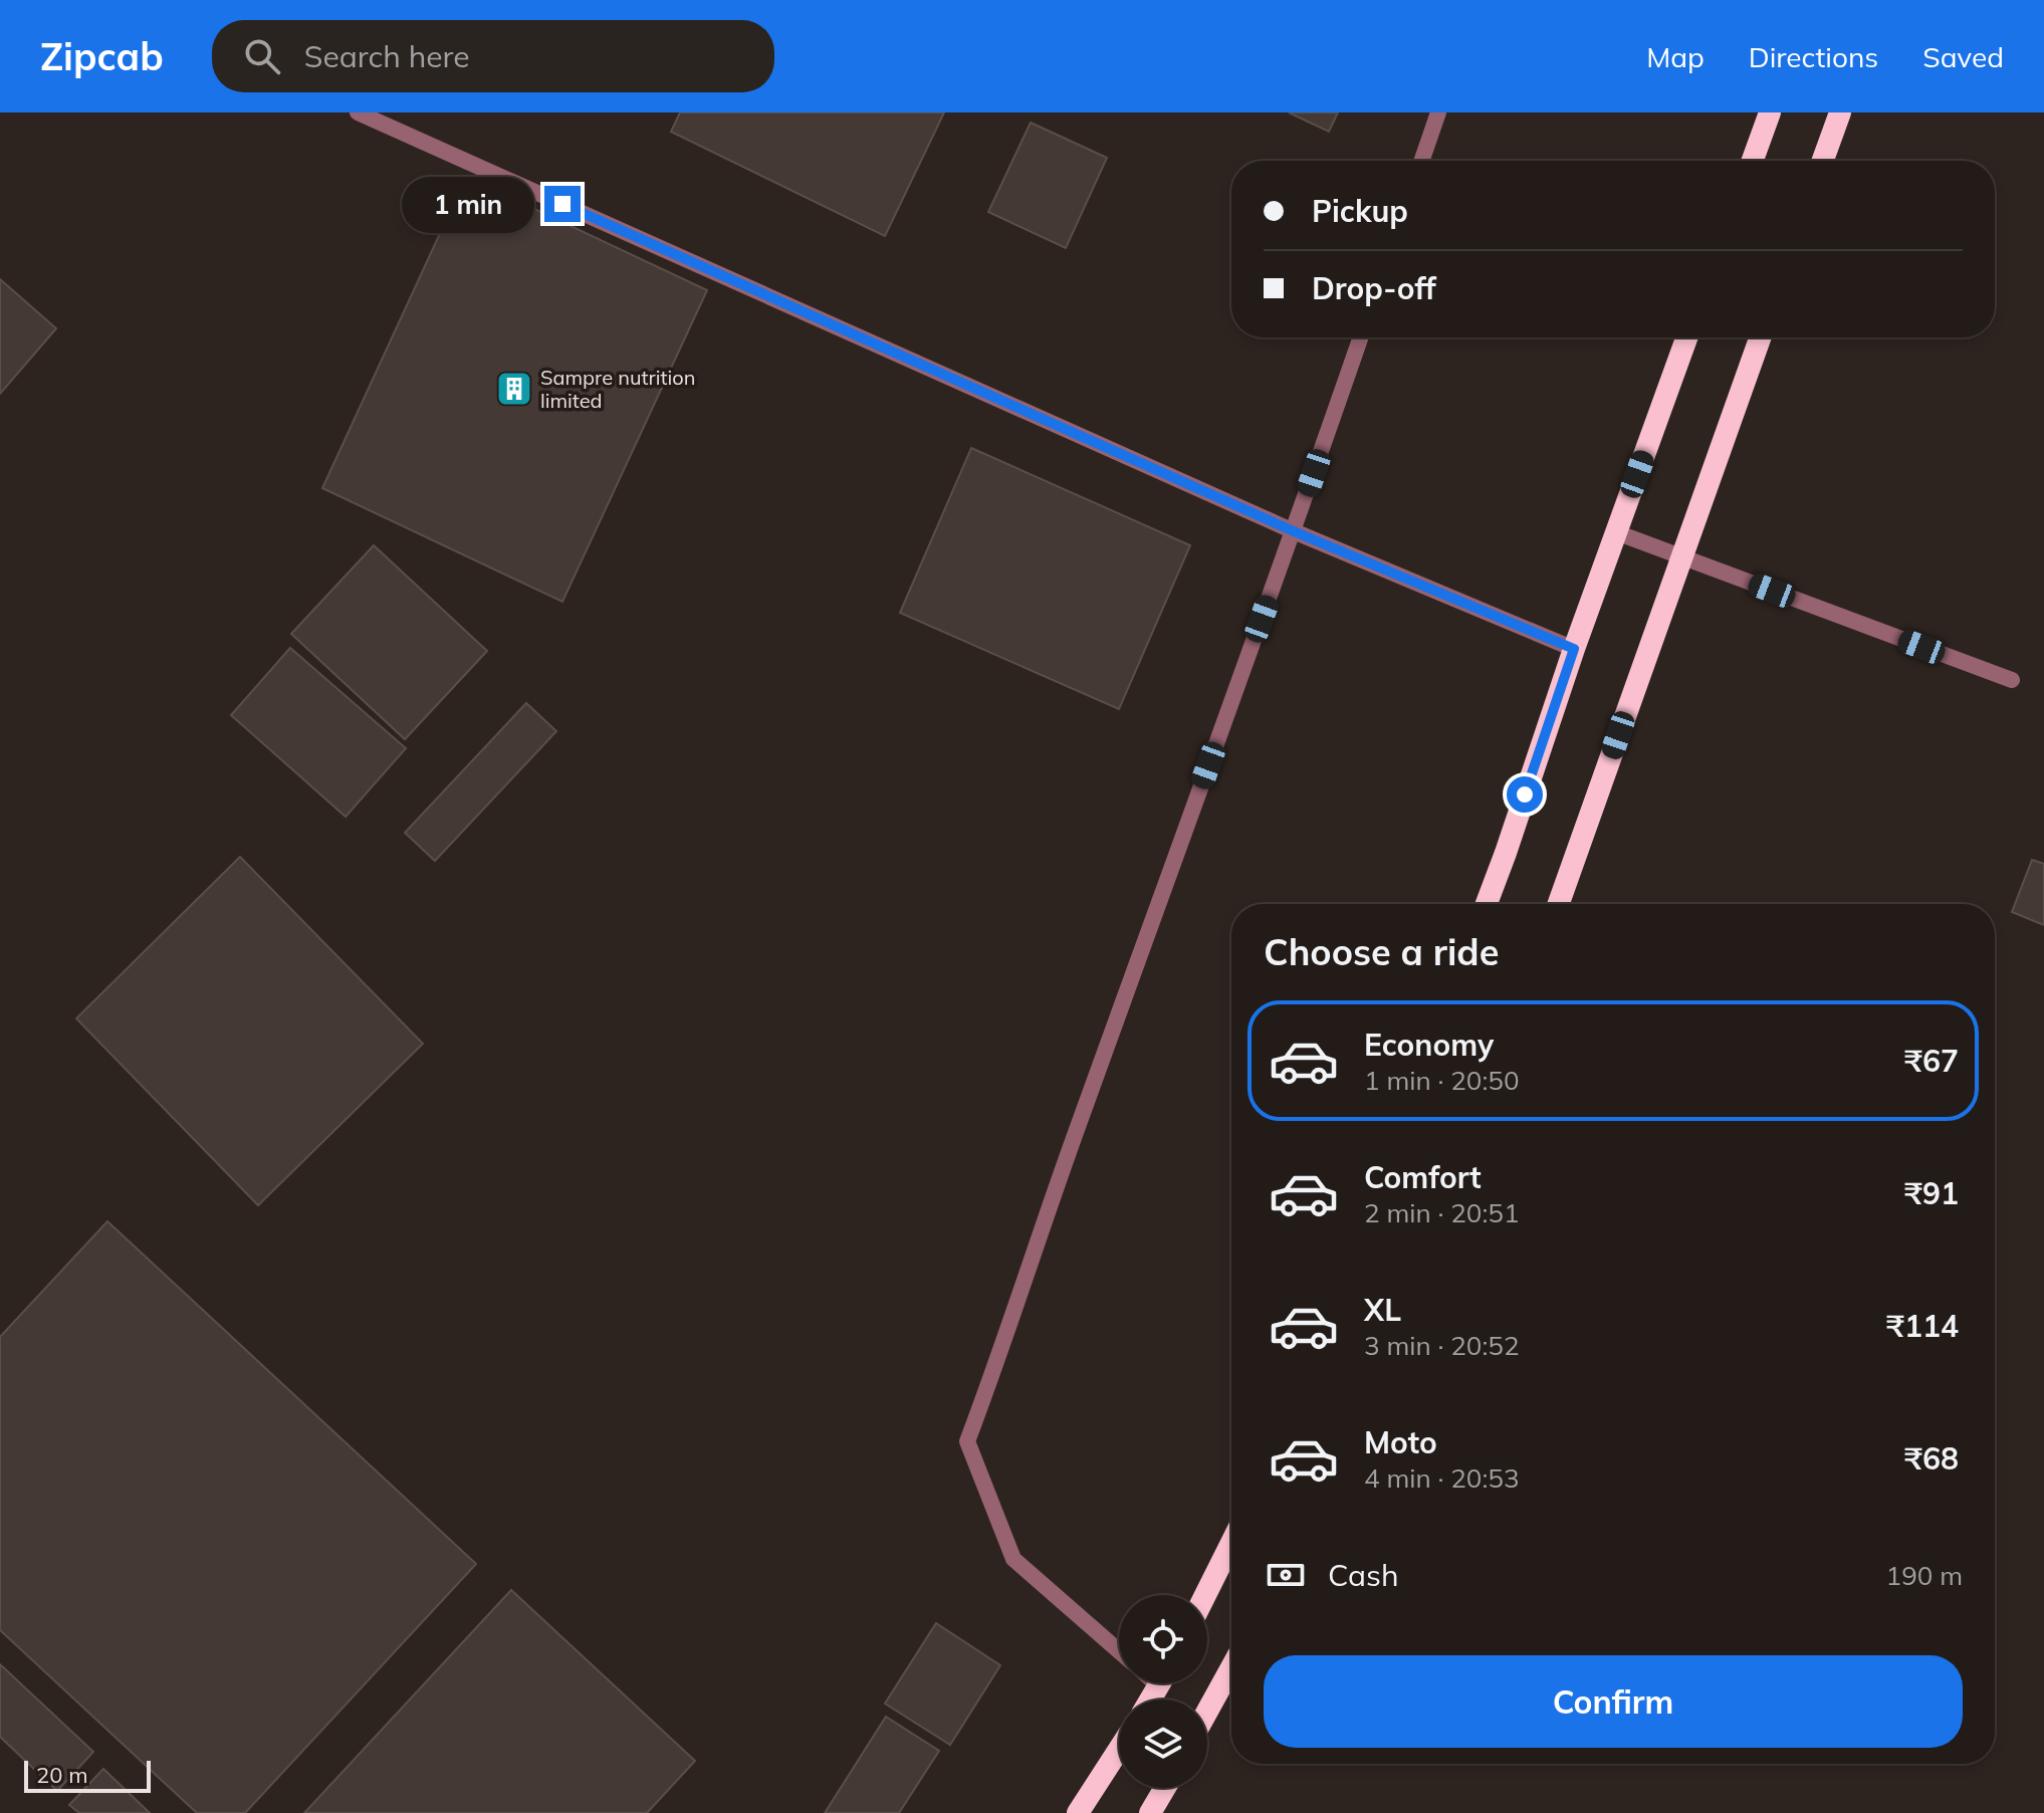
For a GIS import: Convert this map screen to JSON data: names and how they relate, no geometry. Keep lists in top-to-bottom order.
{
  "places": {
    "building": ["Sampre nutrition limited"]
  },
  "scale_bar": "20 m",
  "page": {
    "header": "Zipcab",
    "search": "Search here",
    "nav": ["Map", "Directions", "Saved"],
    "banner": ["Pickup", "Drop-off"],
    "bubble": "1 min",
    "heading": "Choose a ride",
    "list": [
      {
        "name": "Economy",
        "note": "1 min · 20:50",
        "value": "₹67"
      },
      {
        "name": "Comfort",
        "note": "2 min · 20:51",
        "value": "₹91"
      },
      {
        "name": "XL",
        "note": "3 min · 20:52",
        "value": "₹114"
      },
      {
        "name": "Moto",
        "note": "4 min · 20:53",
        "value": "₹68"
      }
    ],
    "pay": ["Cash", "190 m"],
    "buttons": "Confirm",
    "scale": "20 m"
  }
}
